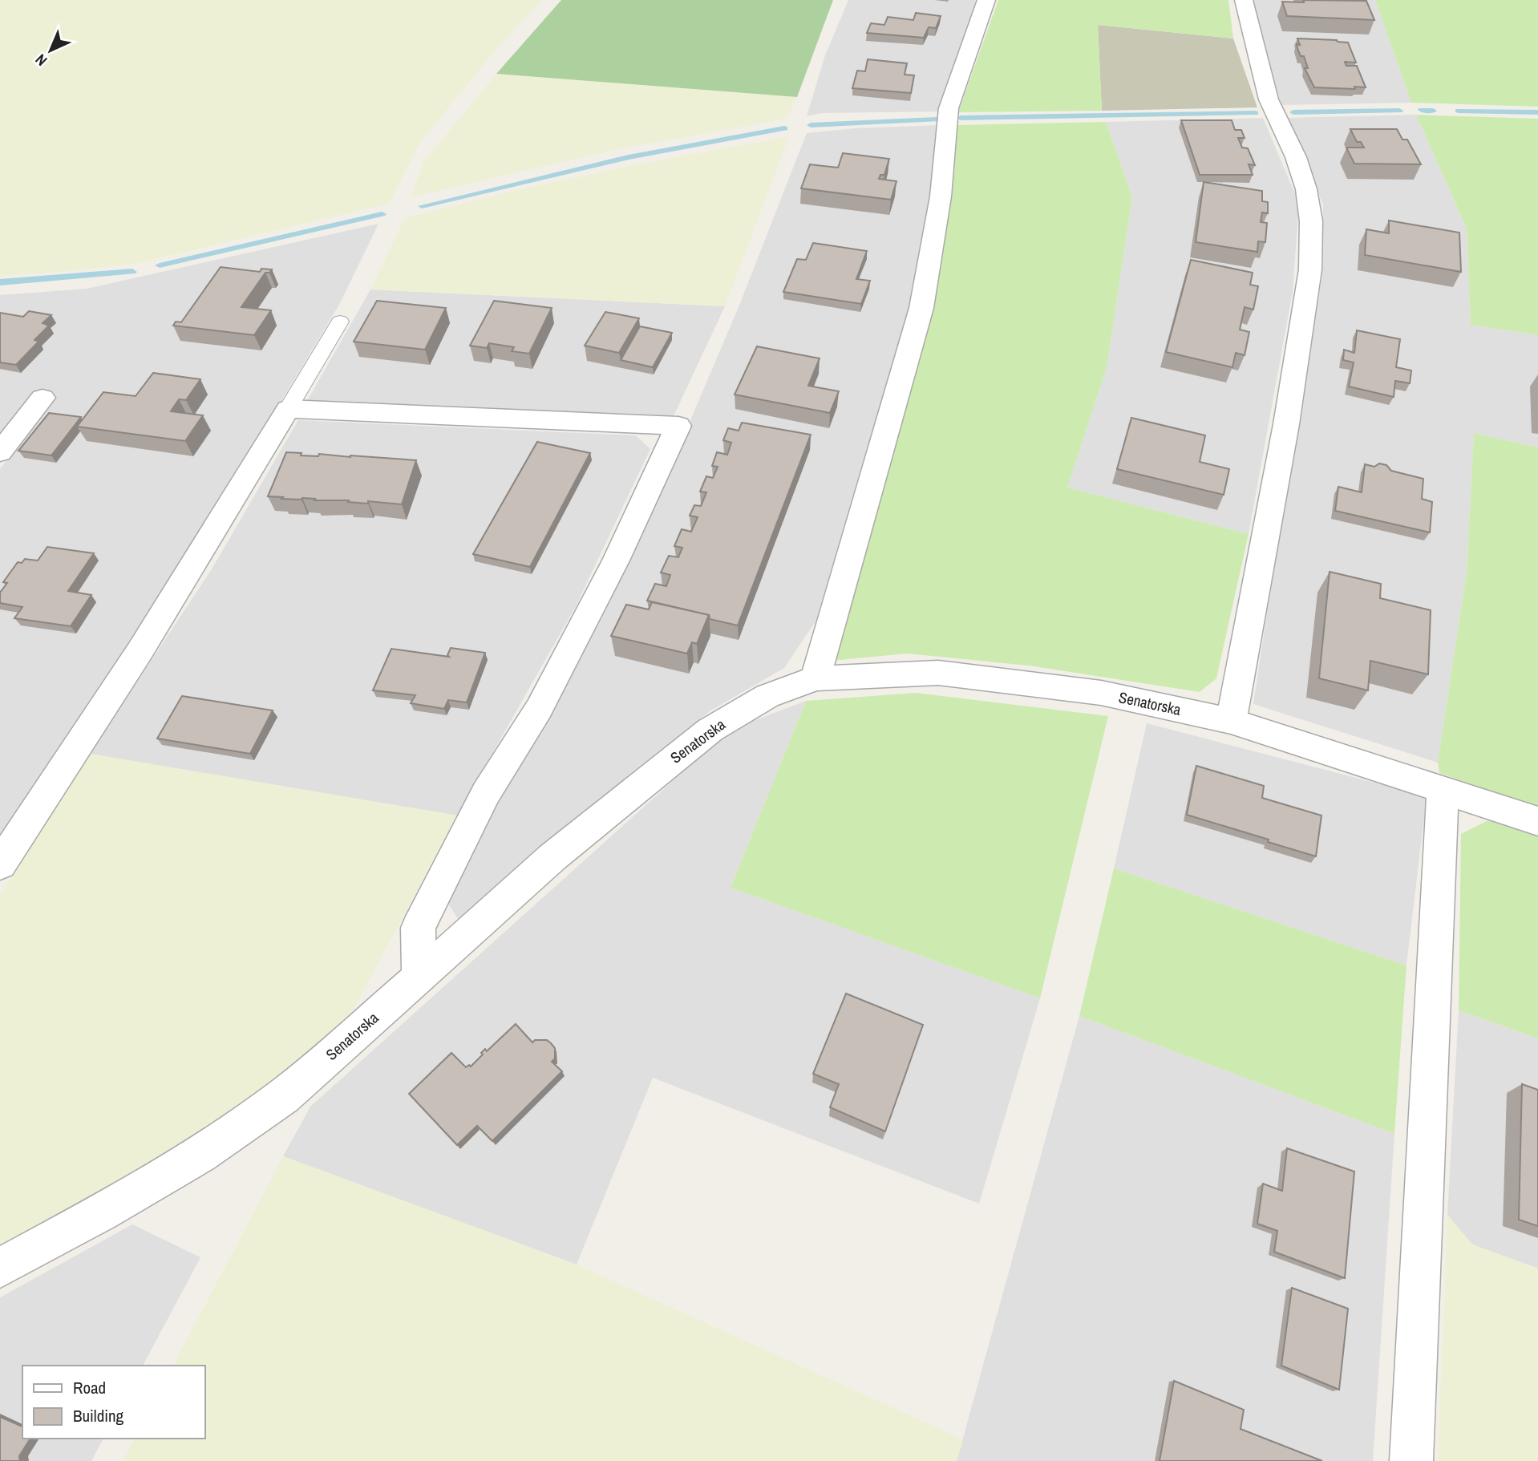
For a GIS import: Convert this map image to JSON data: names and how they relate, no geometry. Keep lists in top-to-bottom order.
{
  "streets": {
    "street": ["Senatorska"]
  },
  "legend": ["Road", "Building"],
  "north": "bottom left"
}
